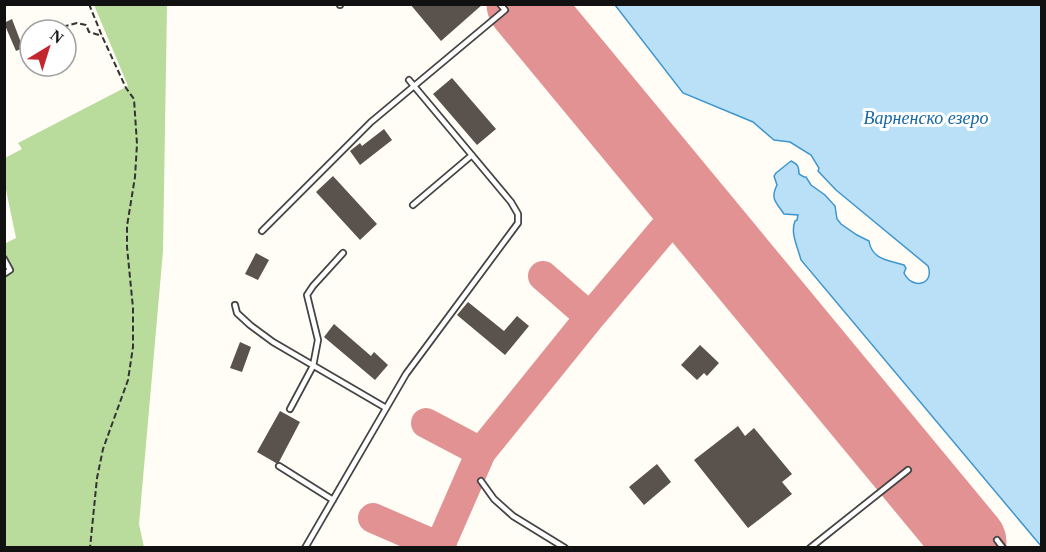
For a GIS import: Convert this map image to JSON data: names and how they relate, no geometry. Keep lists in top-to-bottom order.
{
  "water": ["Варненско езеро"],
  "north": "top right"
}
